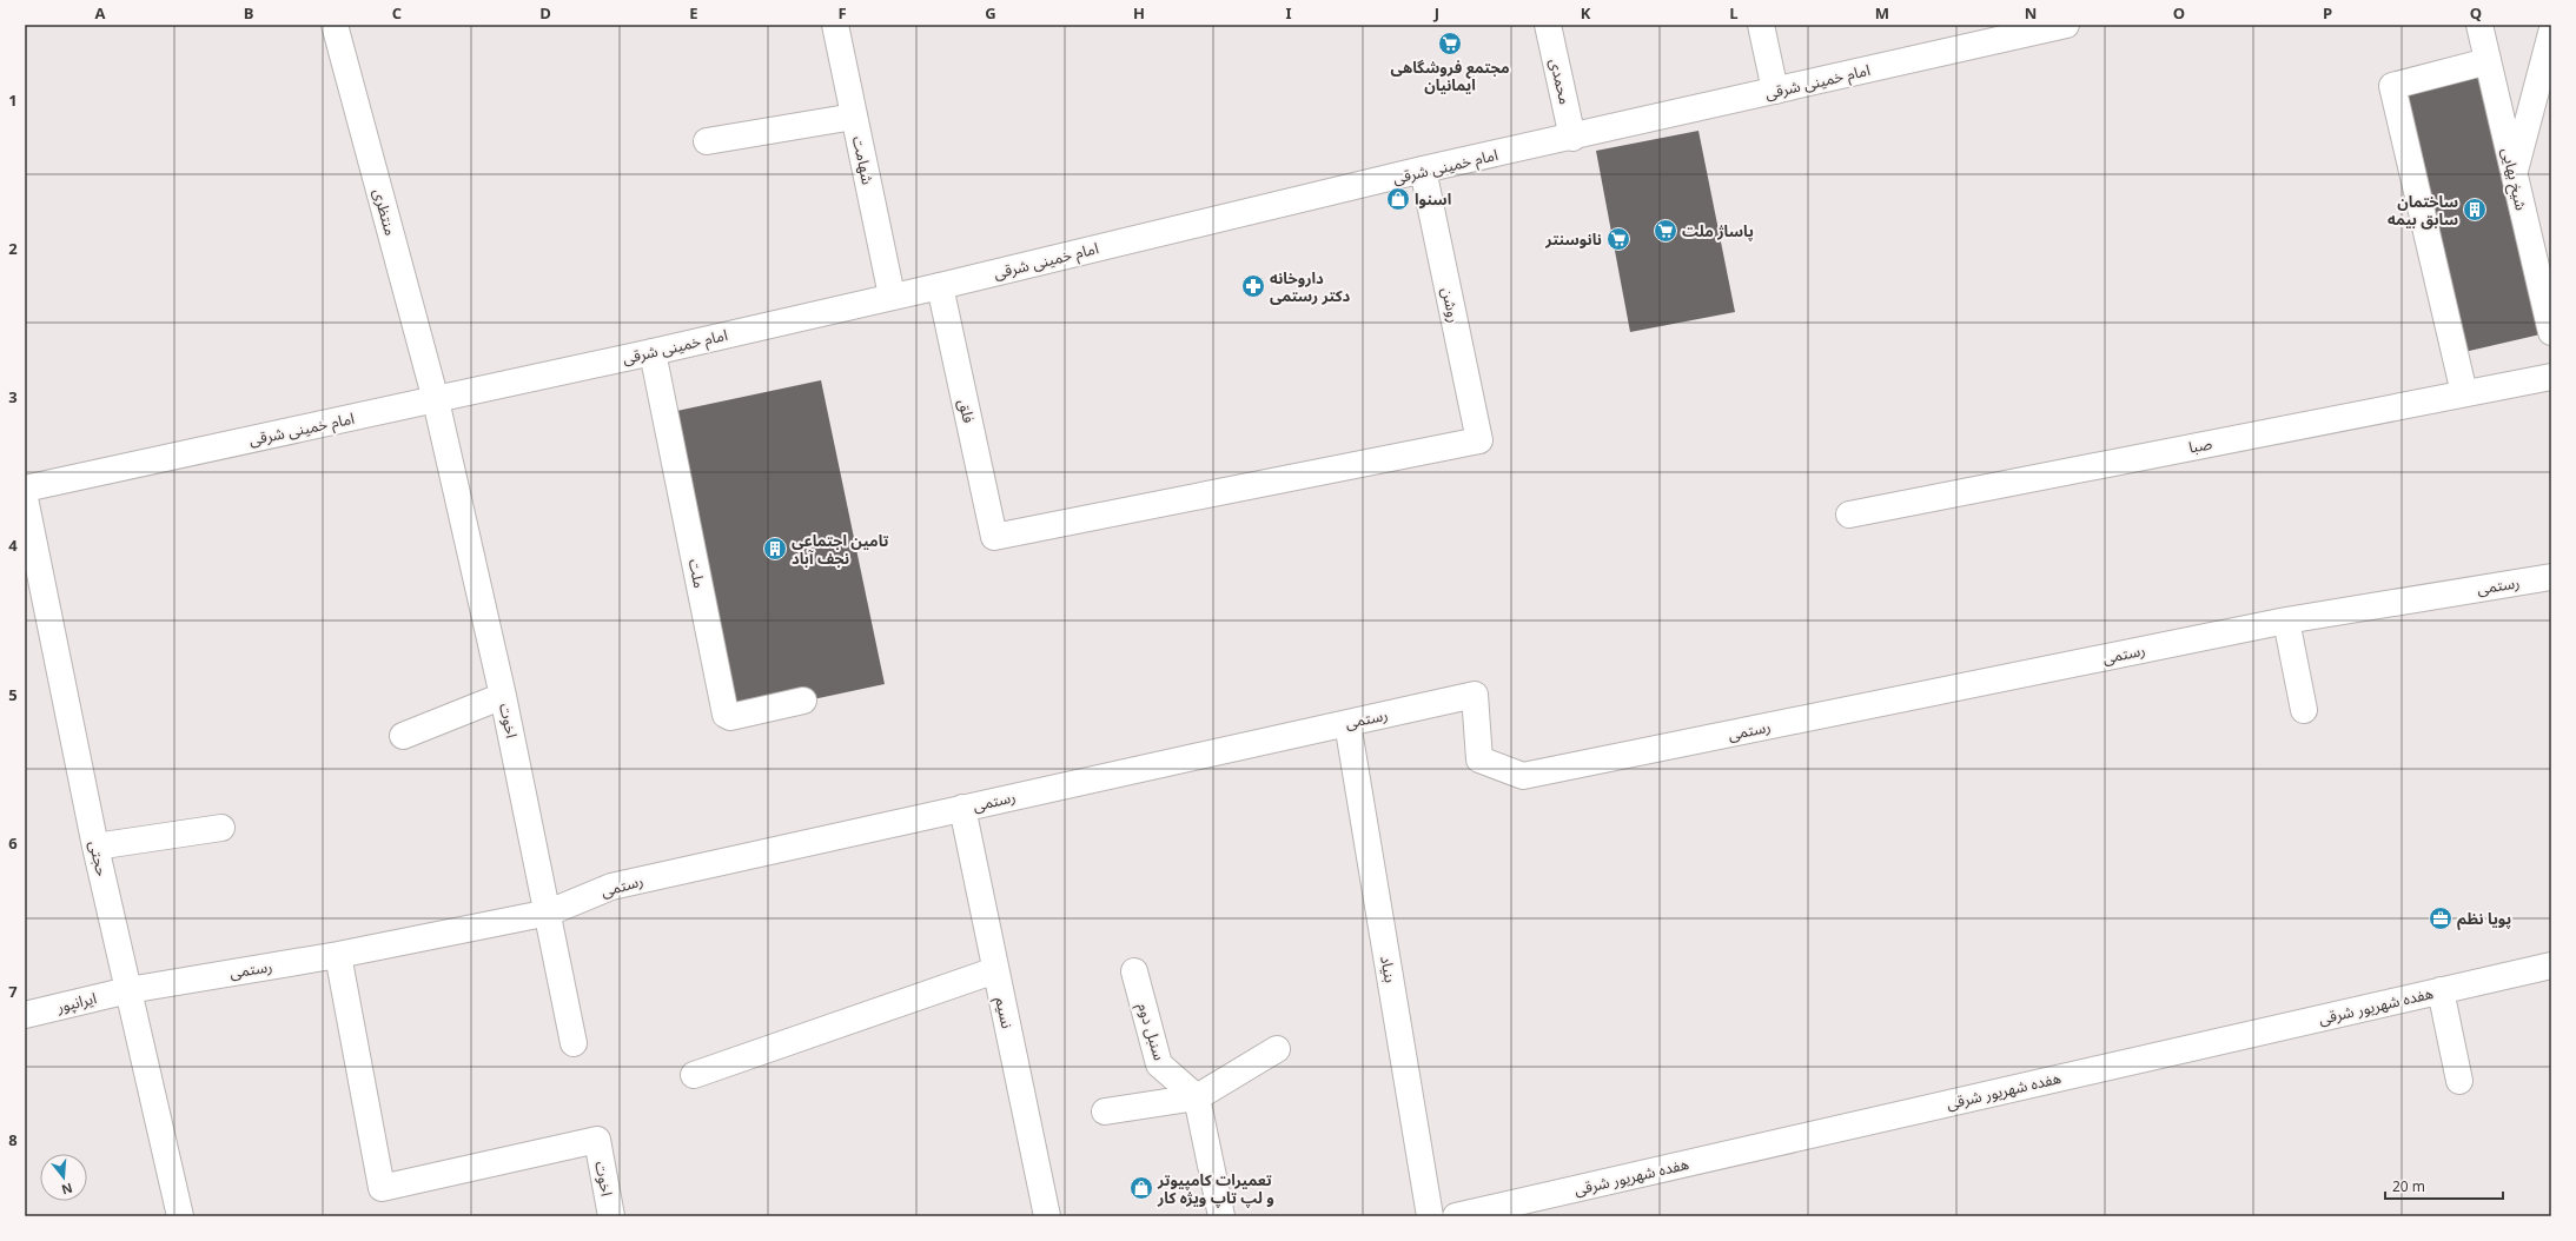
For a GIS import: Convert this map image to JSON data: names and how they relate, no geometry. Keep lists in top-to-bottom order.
{
  "streets": {
    "street": [
      "محمدی",
      "امام خمینی شرقی",
      "شهامت",
      "شیخ بهایی",
      "منتظری",
      "روشن",
      "فلق",
      "صبا",
      "ملت",
      "رستمی",
      "اخوت",
      "حجتی",
      "بنیاد",
      "ایرانپور",
      "هفده شهریور شرقی",
      "نسیم",
      "سنبل دوم"
    ]
  },
  "crossings": [
    ["محمدی", "امام خمینی شرقی"],
    ["امام خمینی شرقی", "شهامت"],
    ["امام خمینی شرقی", "منتظری"],
    ["امام خمینی شرقی", "روشن"],
    ["امام خمینی شرقی", "فلق"],
    ["امام خمینی شرقی", "ملت"],
    ["امام خمینی شرقی", "اخوت"],
    ["منتظری", "اخوت"],
    ["روشن", "فلق"],
    ["رستمی", "اخوت"],
    ["رستمی", "حجتی"],
    ["رستمی", "بنیاد"],
    ["رستمی", "ایرانپور"],
    ["رستمی", "نسیم"],
    ["حجتی", "ایرانپور"]
  ],
  "places": {
    "supermarket": ["مجتمع فروشگاهی ایمانیان", "پاساژ ملت", "نانوسنتر"],
    "shop": ["اسنوا", "تعمیرات کامپیوتر و لپ تاپ ویژه کار"],
    "building": ["ساختمان سابق بیمه", "تامین اجتماعی نجف آباد"],
    "pharmacy": ["داروخانه دکتر رستمی"],
    "office": ["پویا نظم"]
  },
  "scale_bar": "20 m",
  "north": "bottom",
  "grid": {
    "columns": [
      "A",
      "B",
      "C",
      "D",
      "E",
      "F",
      "G",
      "H",
      "I",
      "J",
      "K",
      "L",
      "M",
      "N",
      "O",
      "P",
      "Q"
    ],
    "rows": [
      "1",
      "2",
      "3",
      "4",
      "5",
      "6",
      "7",
      "8"
    ]
  }
}
